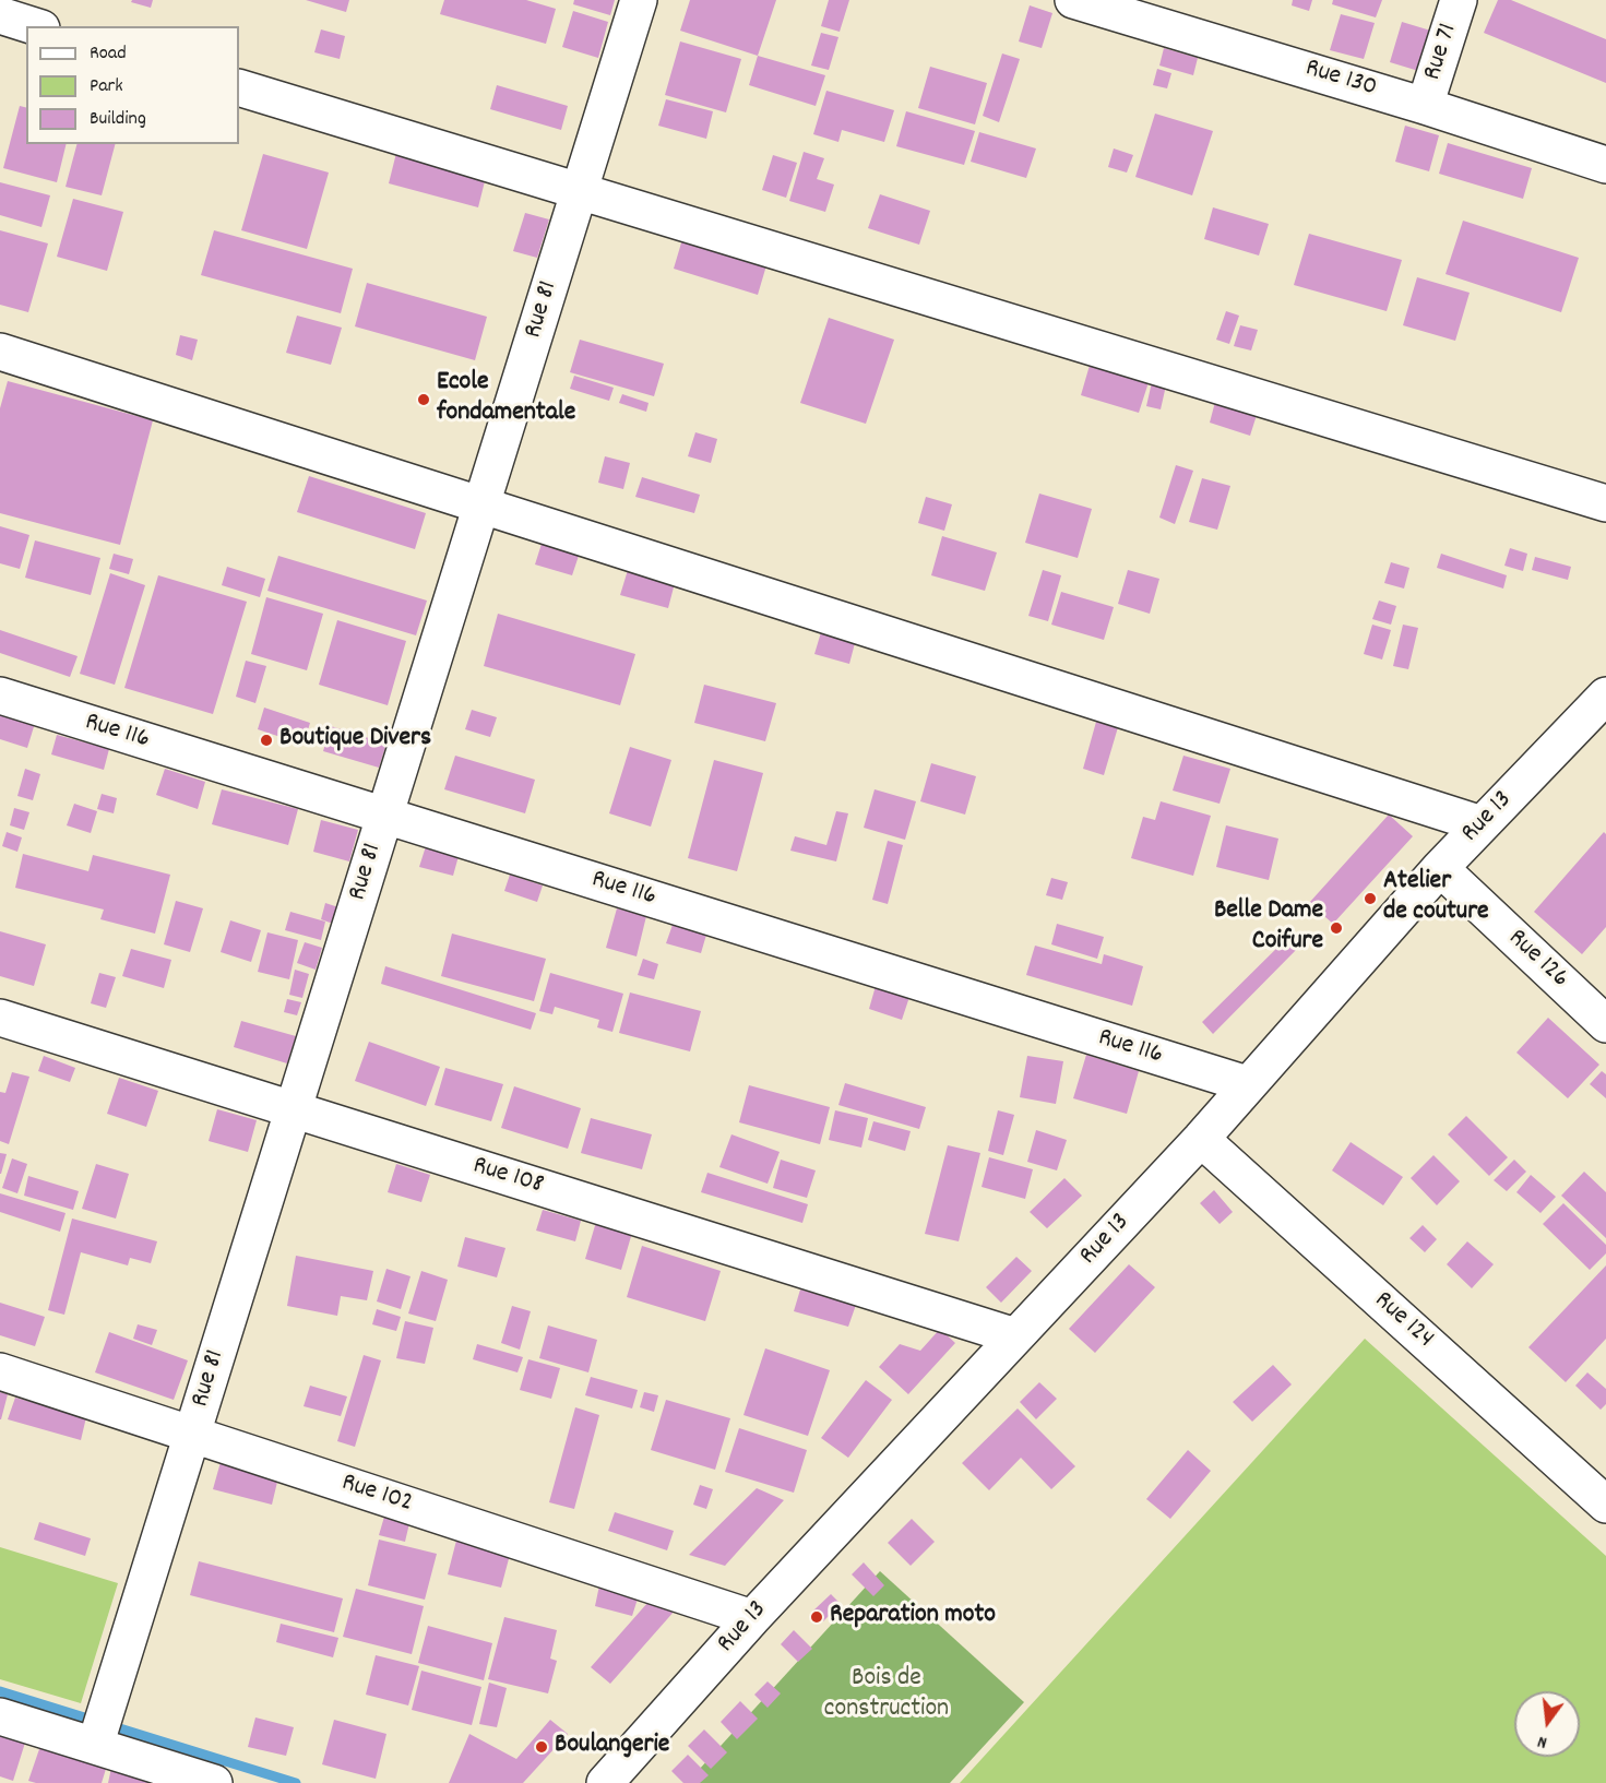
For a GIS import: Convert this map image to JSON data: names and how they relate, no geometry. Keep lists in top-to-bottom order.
{
  "streets": {
    "street": [
      "Rue 71",
      "Rue 130",
      "Rue 81",
      "Rue 116",
      "Rue 13",
      "Rue 126",
      "Rue 108",
      "Rue 124",
      "Rue 102"
    ]
  },
  "crossings": [
    ["Rue 71", "Rue 130"],
    ["Rue 81", "Rue 116"],
    ["Rue 81", "Rue 108"],
    ["Rue 81", "Rue 102"],
    ["Rue 116", "Rue 13"],
    ["Rue 13", "Rue 126"],
    ["Rue 13", "Rue 108"],
    ["Rue 13", "Rue 124"],
    ["Rue 13", "Rue 102"]
  ],
  "parks": ["Bois de construction"],
  "places": [
    "Ecole fondamentale",
    "Boutique Divers",
    "Atelier de couture",
    "Belle Dame Coifure",
    "Reparation moto",
    "Boulangerie"
  ],
  "legend": ["Road", "Park", "Building"],
  "north": "bottom"
}
